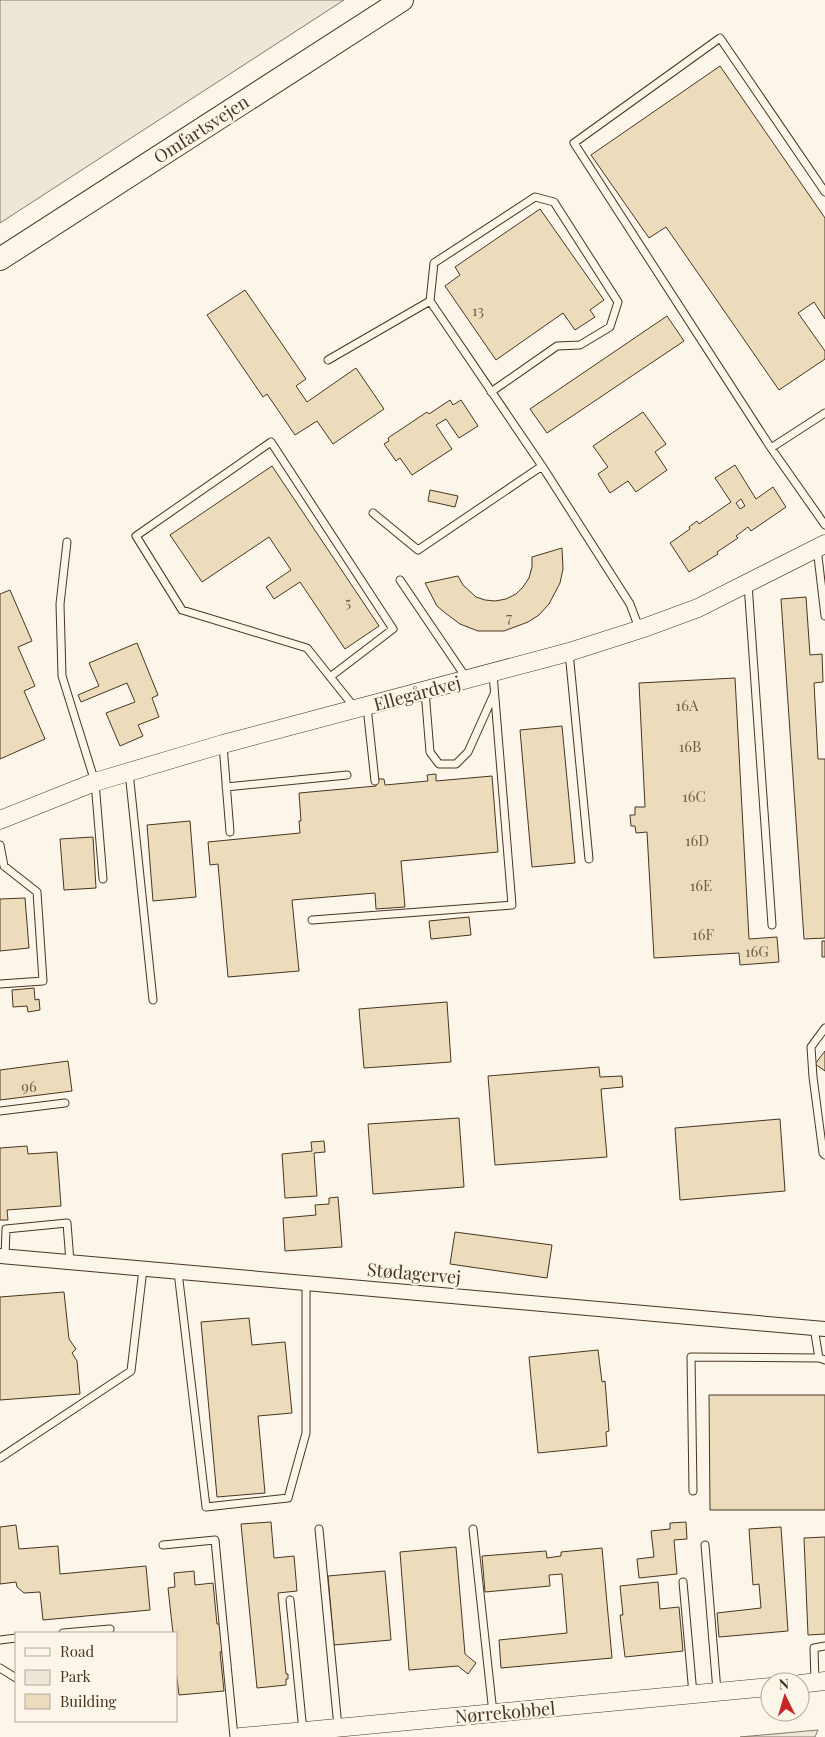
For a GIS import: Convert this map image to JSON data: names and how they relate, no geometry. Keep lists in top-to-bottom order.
{
  "streets": {
    "highway": ["Omfartsvejen"],
    "street": ["Ellegårdvej", "Stødagervej", "Nørrekobbel"]
  },
  "house_numbers": [
    "13",
    "5",
    "7",
    "16A",
    "16B",
    "16C",
    "16D",
    "16E",
    "16F",
    "16G",
    "96"
  ],
  "legend": ["Road", "Park", "Building"],
  "north": "top"
}
